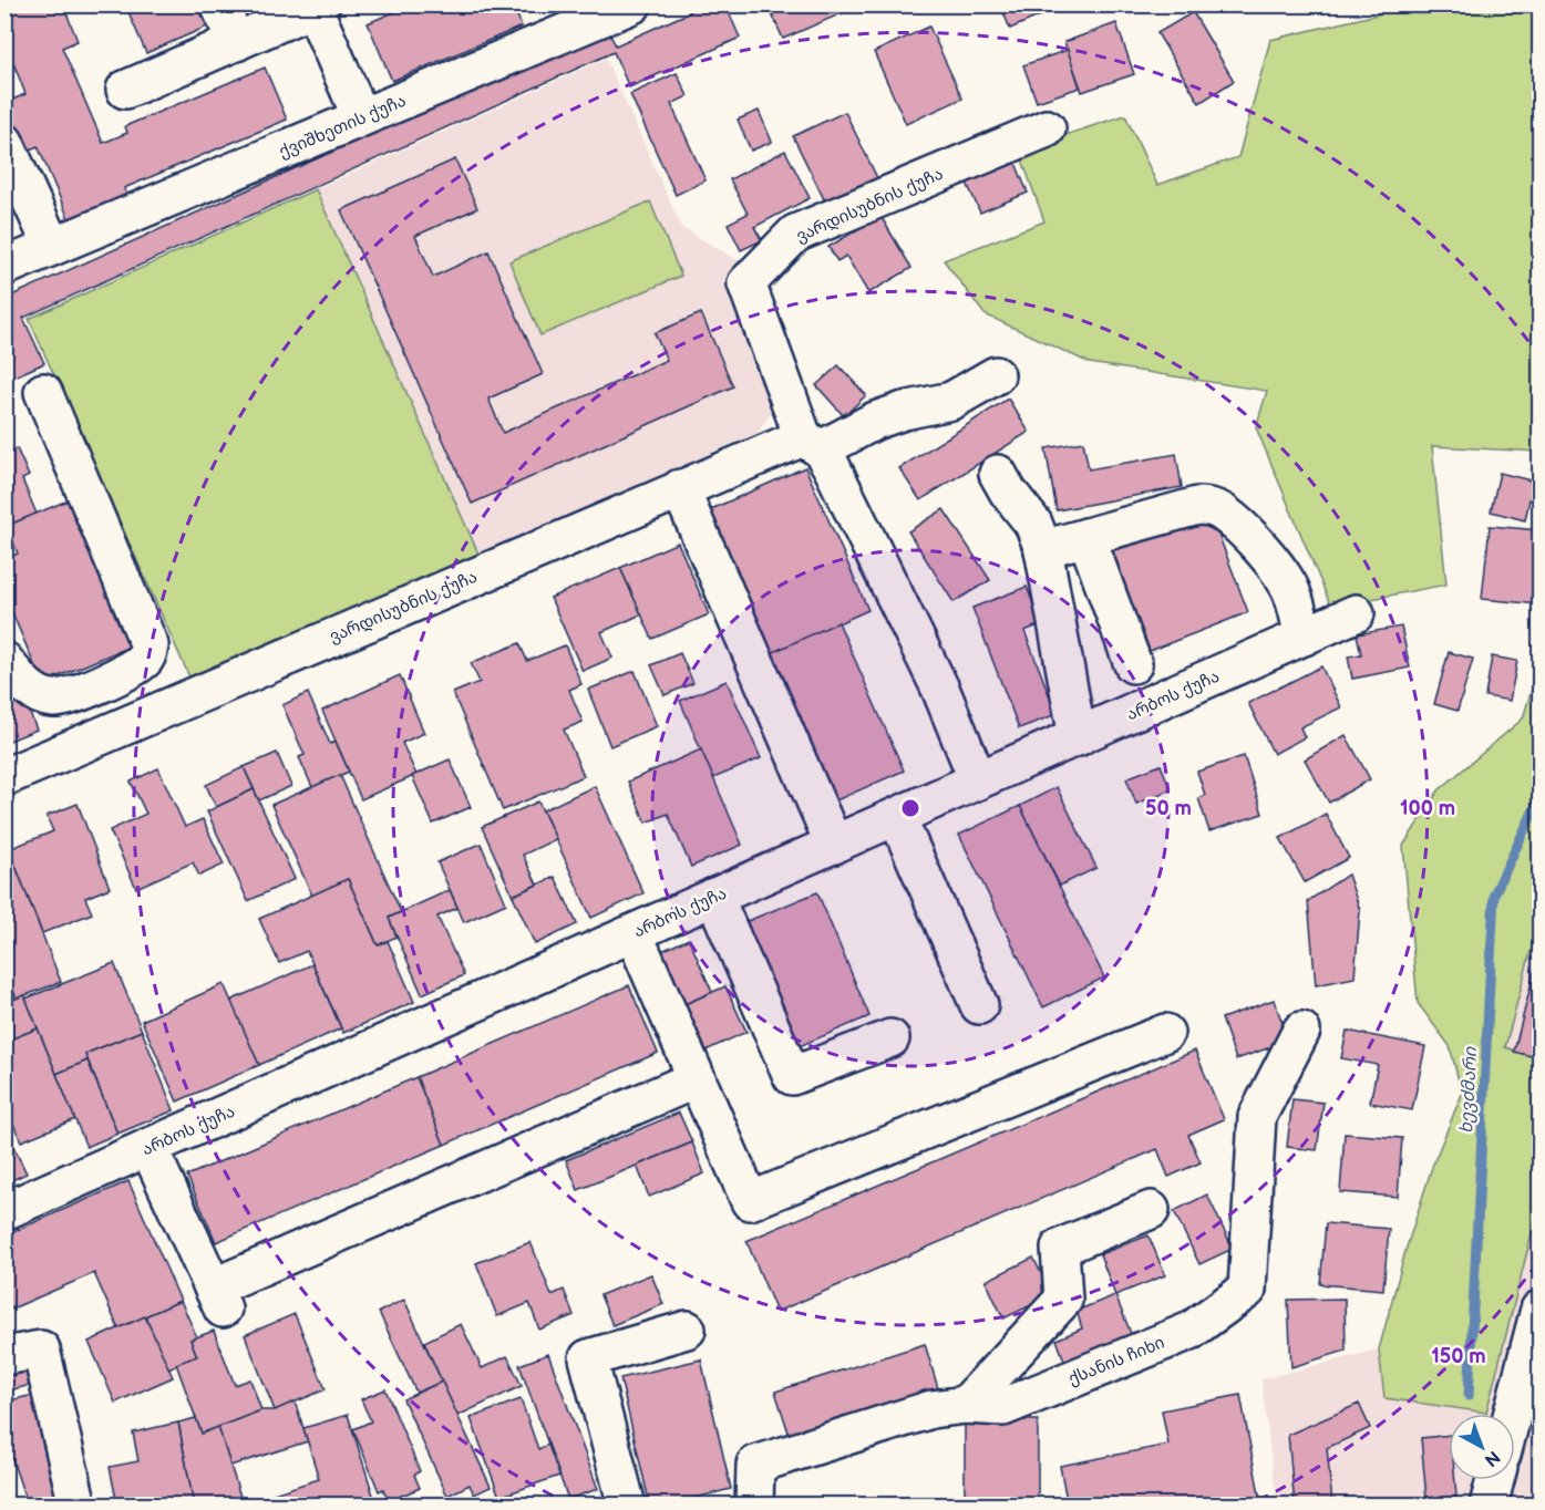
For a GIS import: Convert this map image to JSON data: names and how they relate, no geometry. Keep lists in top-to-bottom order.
{
  "streets": {
    "street": [
      "ქვიშხეთის ქუჩა",
      "ვარდისუბნის ქუჩა",
      "არბოს ქუჩა",
      "ქსანის ჩიხი"
    ]
  },
  "crossings": [
    ["ვარდისუბნის ქუჩა", "არბოს ქუჩა"]
  ],
  "water": ["ხევძმარი"],
  "north": "bottom right",
  "rings": ["50 m", "100 m", "150 m"]
}
